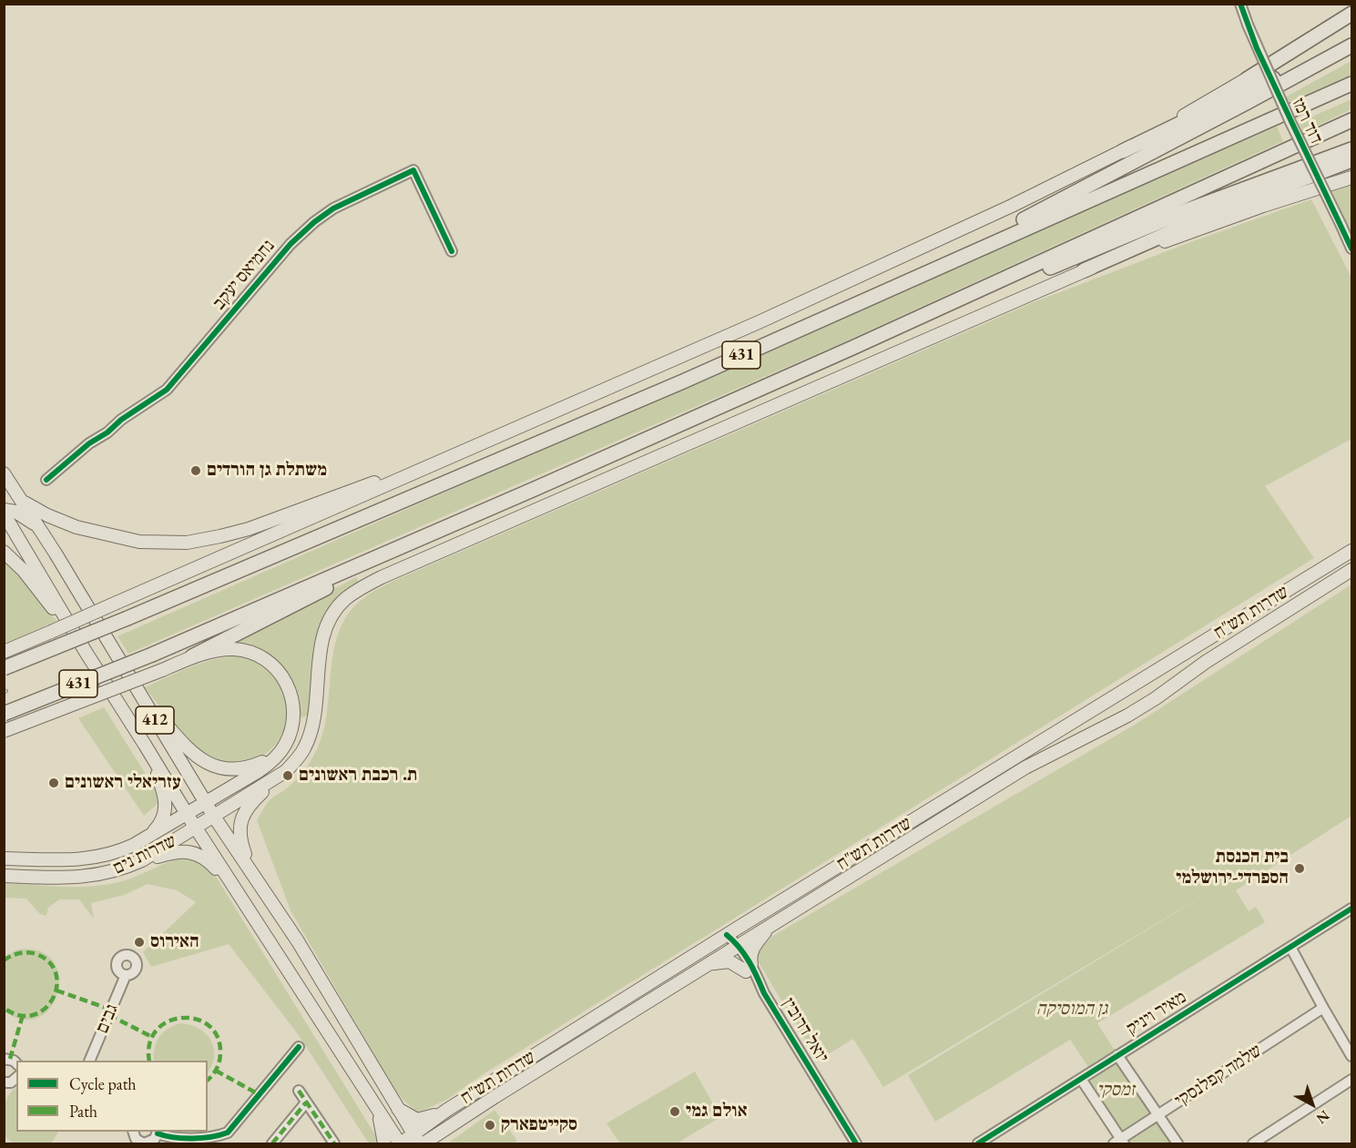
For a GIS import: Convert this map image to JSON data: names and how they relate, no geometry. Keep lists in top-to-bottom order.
{
  "streets": {
    "highway": ["431"],
    "main road": ["שדרות תש\"ח", "412", "שדרות נים"],
    "street": [
      "דוד רמז",
      "נחמיאס יעקב",
      "מאיר ויניק",
      "גבים",
      "יואל דרובין",
      "שלמה קפלנסקי"
    ]
  },
  "crossings": [
    ["שדרות תש\"ח", "412"],
    ["שדרות תש\"ח", "יואל דרובין"],
    ["412", "שדרות נים"]
  ],
  "parks": ["גן המוסיקה", "זמסקי"],
  "places": [
    "משתלת גן הורדים",
    "ת. רכבת ראשונים",
    "עזריאלי ראשונים",
    "בית הכנסת הספרדי-ירושלמי",
    "האירוס",
    "אולם גמי",
    "סקייטפארק"
  ],
  "legend": ["Cycle path", "Path"],
  "north": "bottom right"
}
